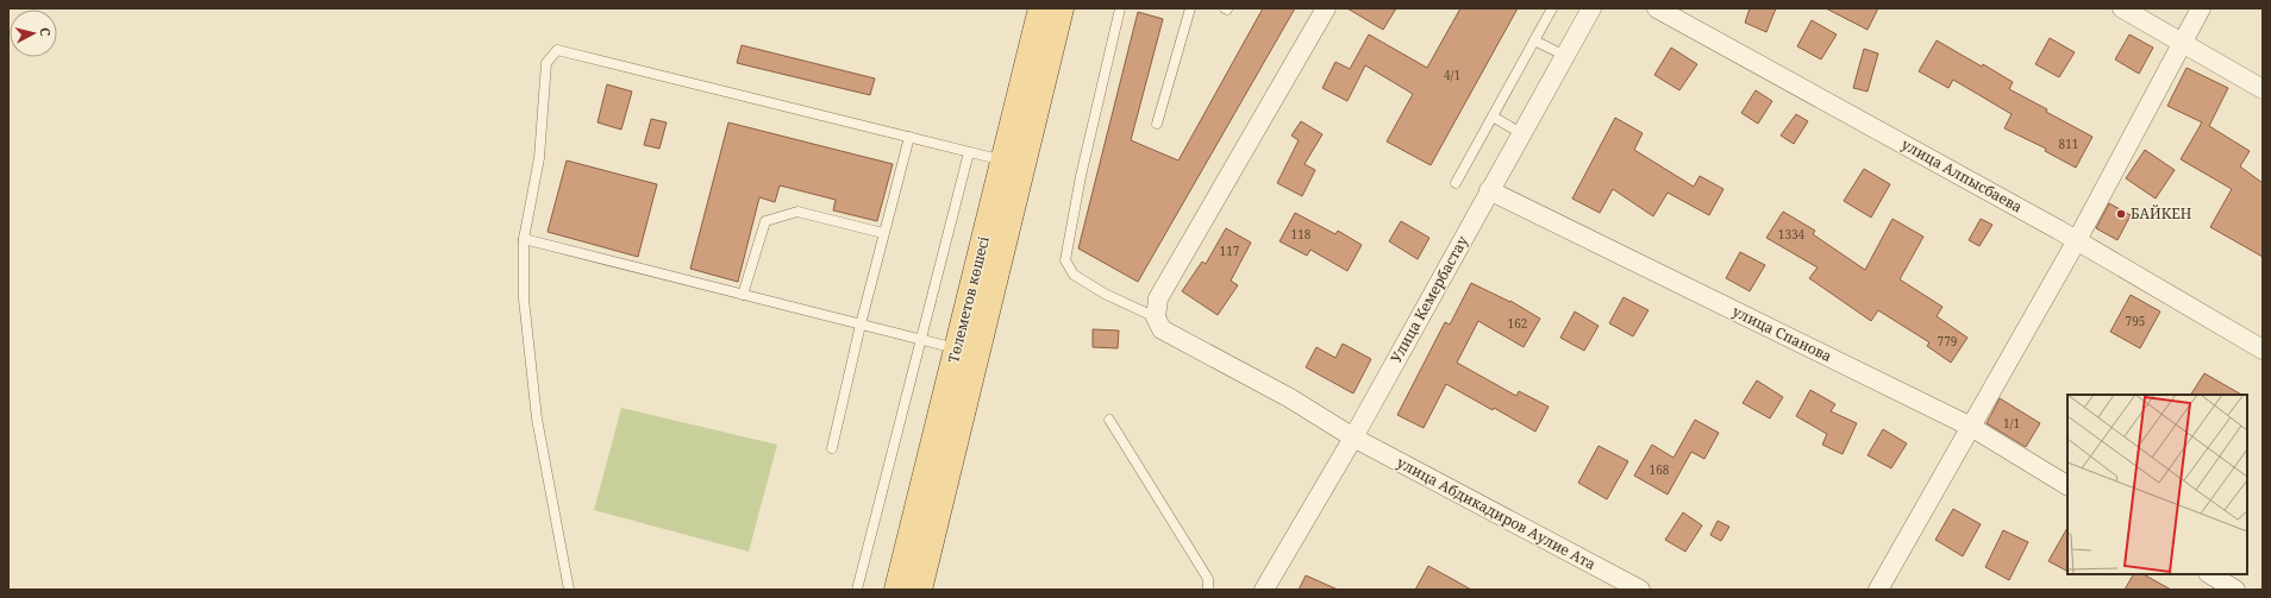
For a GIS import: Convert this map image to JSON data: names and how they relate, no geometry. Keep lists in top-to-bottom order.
{
  "streets": {
    "main road": ["Төлеметов көшесі"],
    "street": [
      "улица Алпысбаева",
      "Улица Кемербастау",
      "улица Спанова",
      "улица Абдикадиров Аулие Ата"
    ]
  },
  "crossings": [
    ["Улица Кемербастау", "улица Спанова"],
    ["Улица Кемербастау", "улица Абдикадиров Аулие Ата"]
  ],
  "places": ["БАЙКЕН"],
  "house_numbers": [
    "4/1",
    "811",
    "118",
    "1334",
    "117",
    "795",
    "162",
    "779",
    "1/1",
    "168"
  ],
  "north": "right"
}
